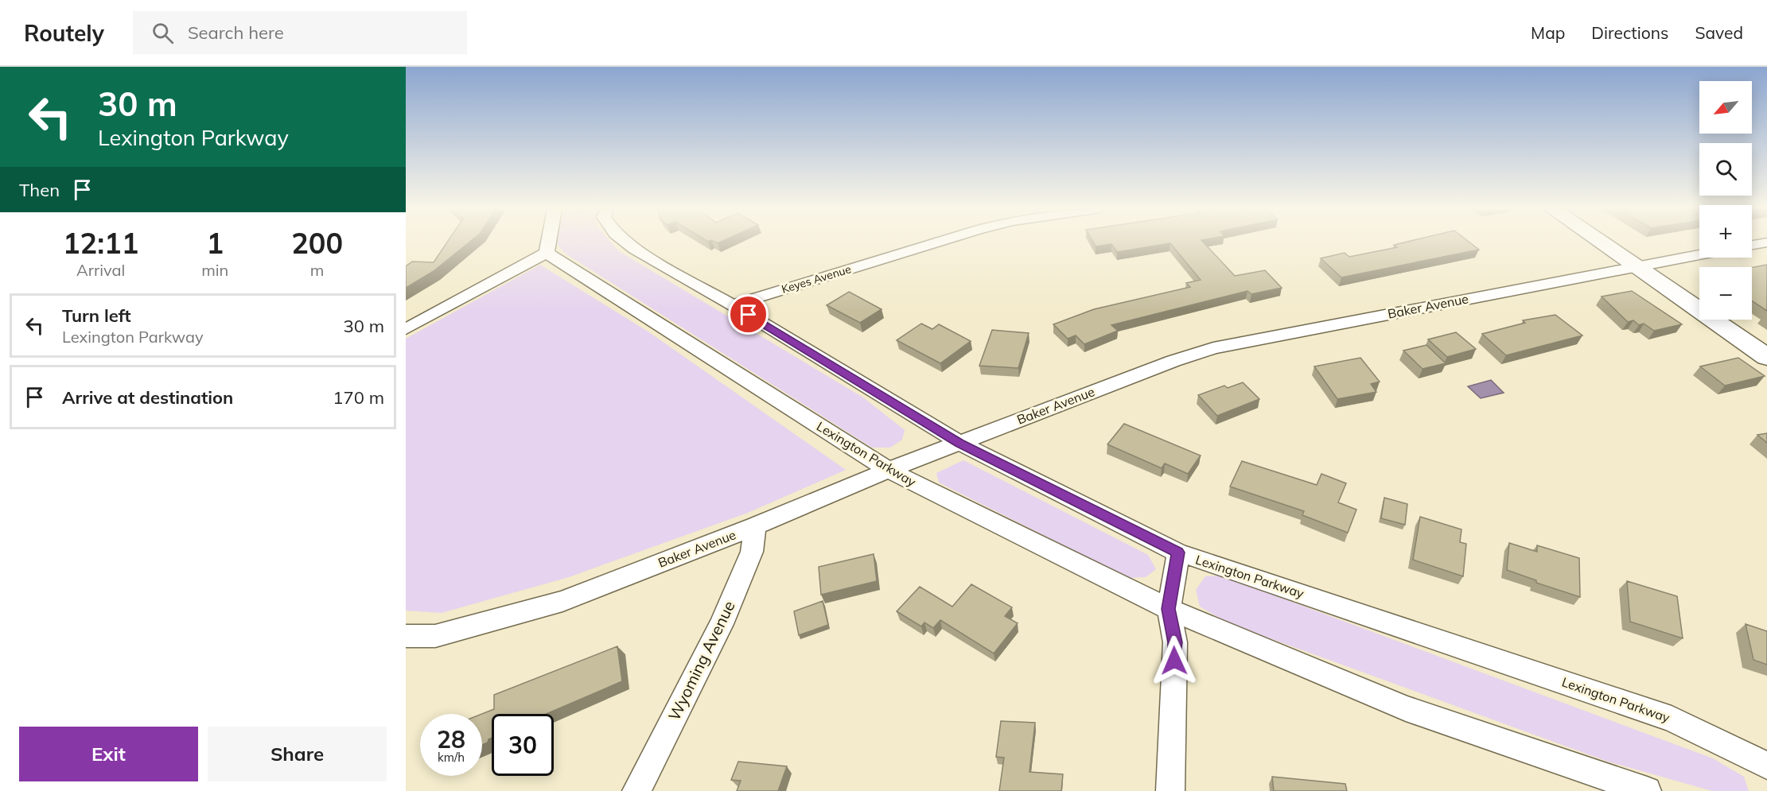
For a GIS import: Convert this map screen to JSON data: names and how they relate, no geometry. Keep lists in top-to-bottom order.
{
  "streets": {
    "street": [
      "Keyes Avenue",
      "Baker Avenue",
      "Lexington Parkway",
      "Wyoming Avenue"
    ]
  },
  "crossings": [
    ["Keyes Avenue", "Lexington Parkway"],
    ["Baker Avenue", "Lexington Parkway"],
    ["Baker Avenue", "Wyoming Avenue"]
  ],
  "north": "bottom left",
  "page": {
    "header": "Routely",
    "search": "Search here",
    "nav": ["Map", "Directions", "Saved"],
    "turn": ["30 m", "Lexington Parkway"],
    "map_buttons": ["+", "−"],
    "then": "Then",
    "eta": [
      "12:11",
      "Arrival",
      "1",
      "min",
      "200",
      "m"
    ],
    "list": [
      {
        "name": "Turn left",
        "note": "Lexington Parkway",
        "value": "30 m"
      },
      {
        "name": "Arrive at destination",
        "value": "170 m"
      }
    ],
    "speed": "28 km/h",
    "limit": "30",
    "buttons": ["Exit", "Share"]
  }
}
